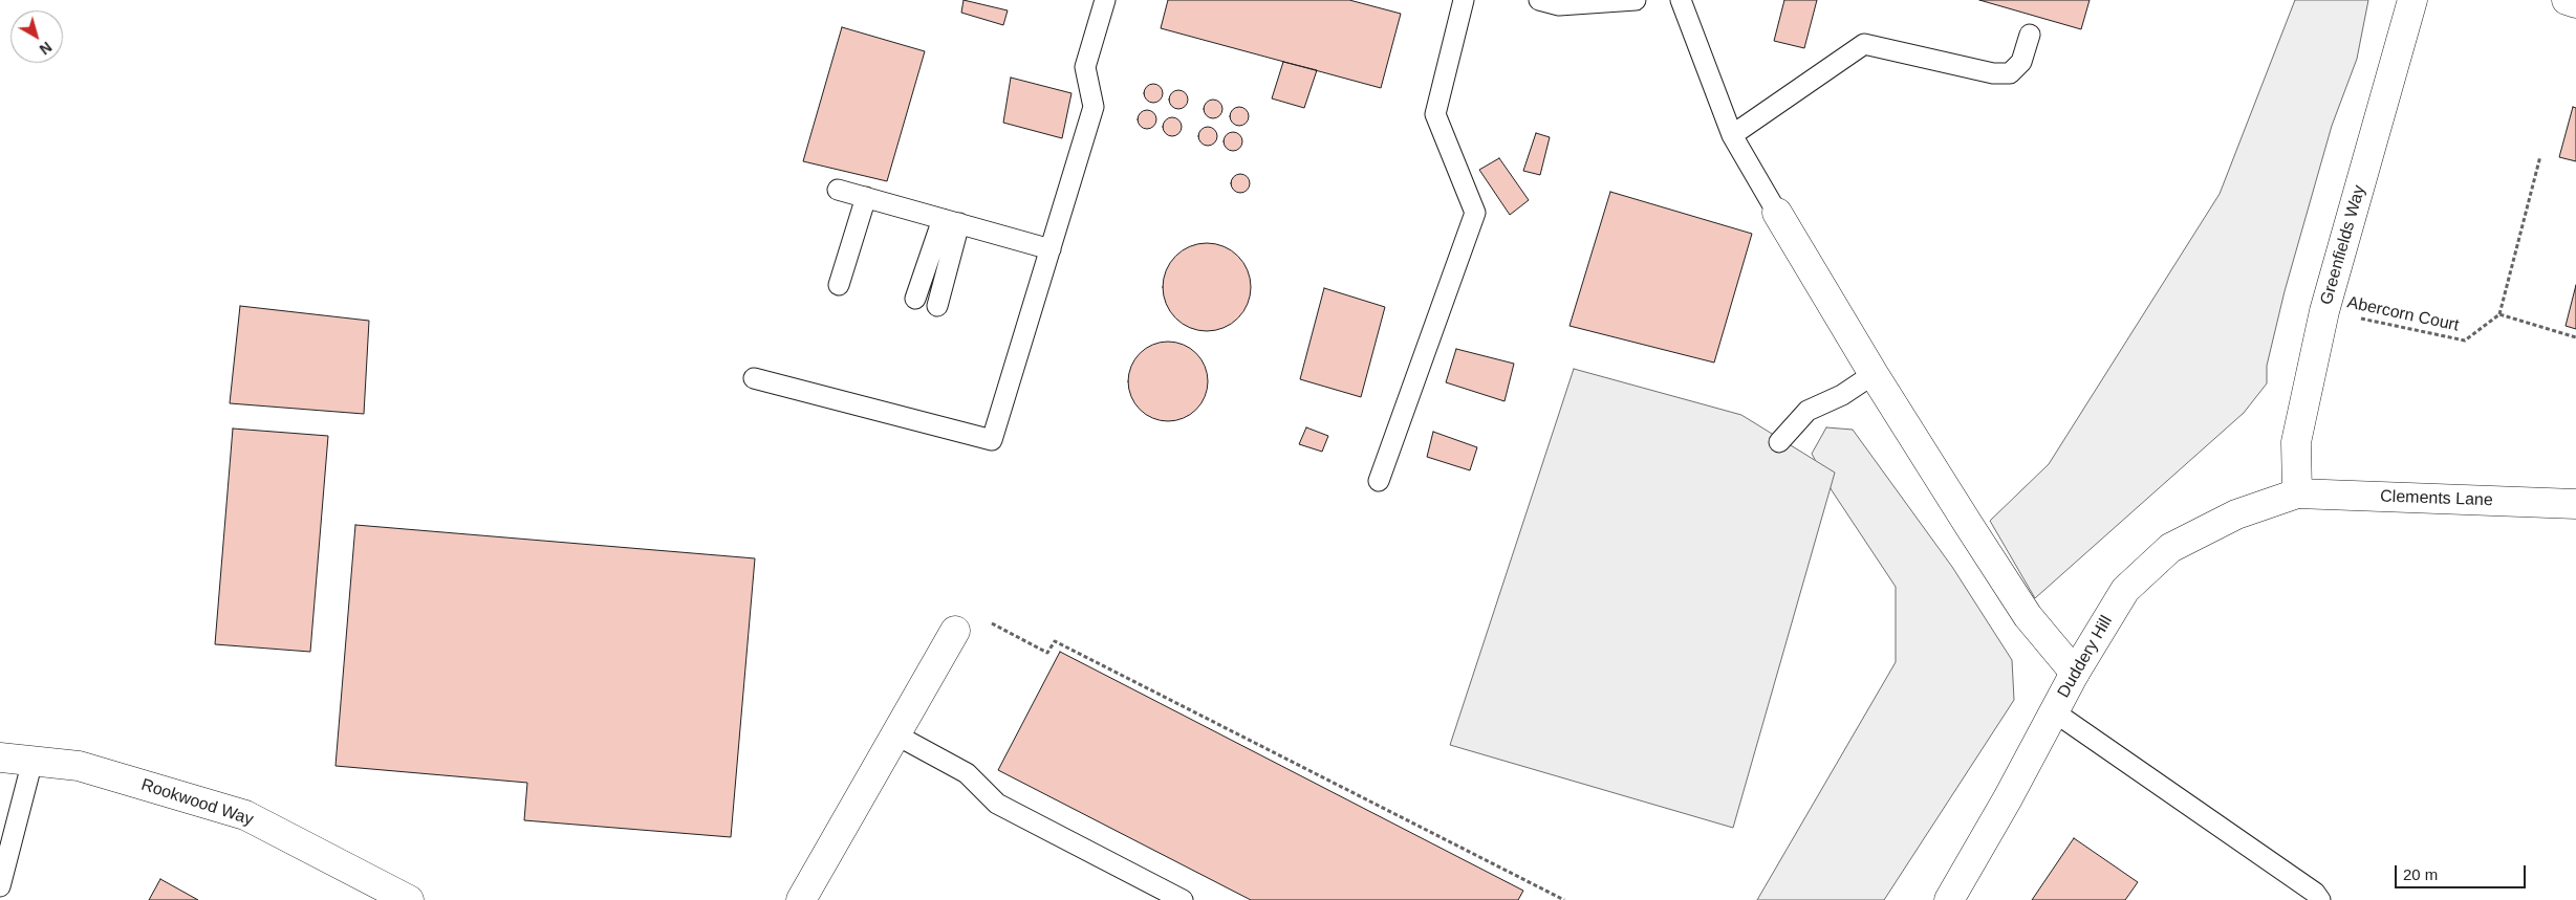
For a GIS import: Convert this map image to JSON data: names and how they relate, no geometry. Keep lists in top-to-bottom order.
{
  "streets": {
    "street": [
      "Greenfields Way",
      "Clements Lane",
      "Duddery Hill",
      "Rookwood Way"
    ],
    "path": ["Abercorn Court"]
  },
  "crossings": [
    ["Greenfields Way", "Abercorn Court"],
    ["Greenfields Way", "Clements Lane"],
    ["Greenfields Way", "Duddery Hill"],
    ["Clements Lane", "Duddery Hill"]
  ],
  "scale_bar": "20 m",
  "north": "bottom right"
}
